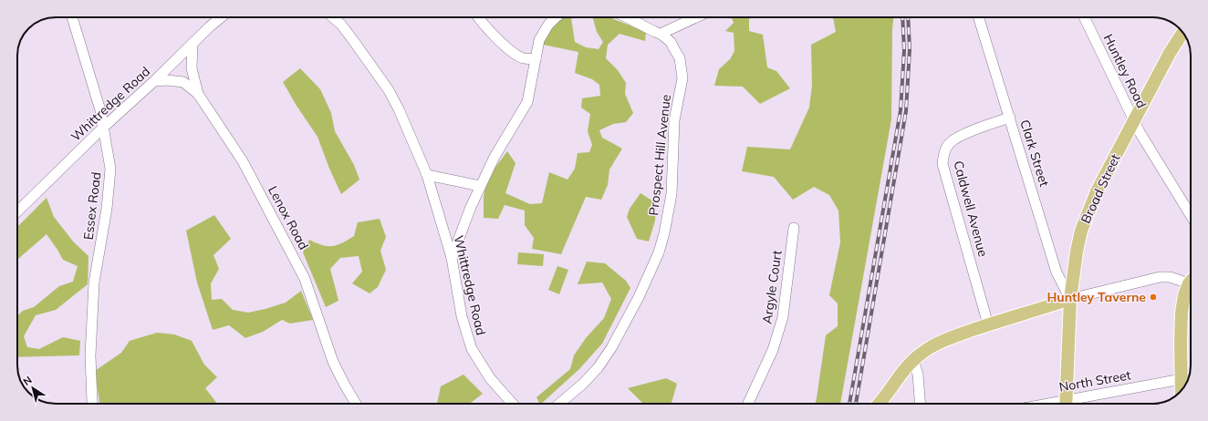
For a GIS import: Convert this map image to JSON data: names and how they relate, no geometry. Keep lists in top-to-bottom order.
{
  "streets": {
    "main road": ["Broad Street"],
    "street": [
      "Huntley Road",
      "Whittredge Road",
      "Clark Street",
      "Prospect Hill Avenue",
      "Essex Road",
      "Caldwell Avenue",
      "Lenox Road",
      "Argyle Court",
      "North Street"
    ]
  },
  "crossings": [
    ["Huntley Road", "Broad Street"],
    ["Whittredge Road", "Essex Road"],
    ["Whittredge Road", "Lenox Road"],
    ["Clark Street", "Broad Street"],
    ["Clark Street", "Caldwell Avenue"]
  ],
  "places": ["Huntley Taverne"],
  "north": "top left"
}
